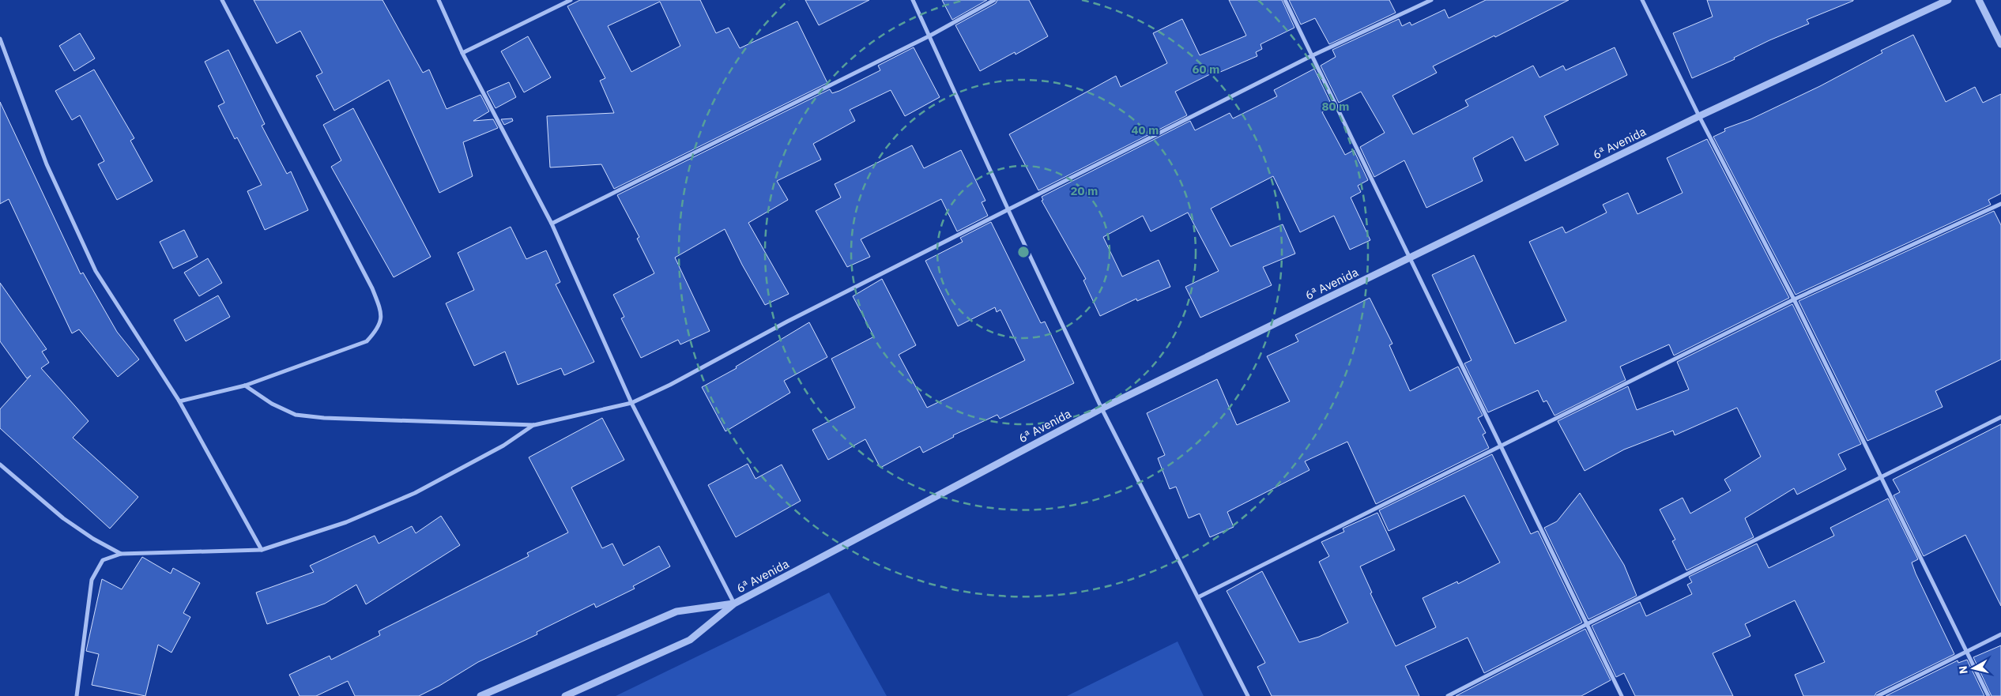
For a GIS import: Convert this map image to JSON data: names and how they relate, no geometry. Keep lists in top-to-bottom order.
{
  "streets": {
    "street": ["6ª Avenida"]
  },
  "north": "left",
  "rings": [
    "60 m",
    "80 m",
    "40 m",
    "20 m"
  ]
}
